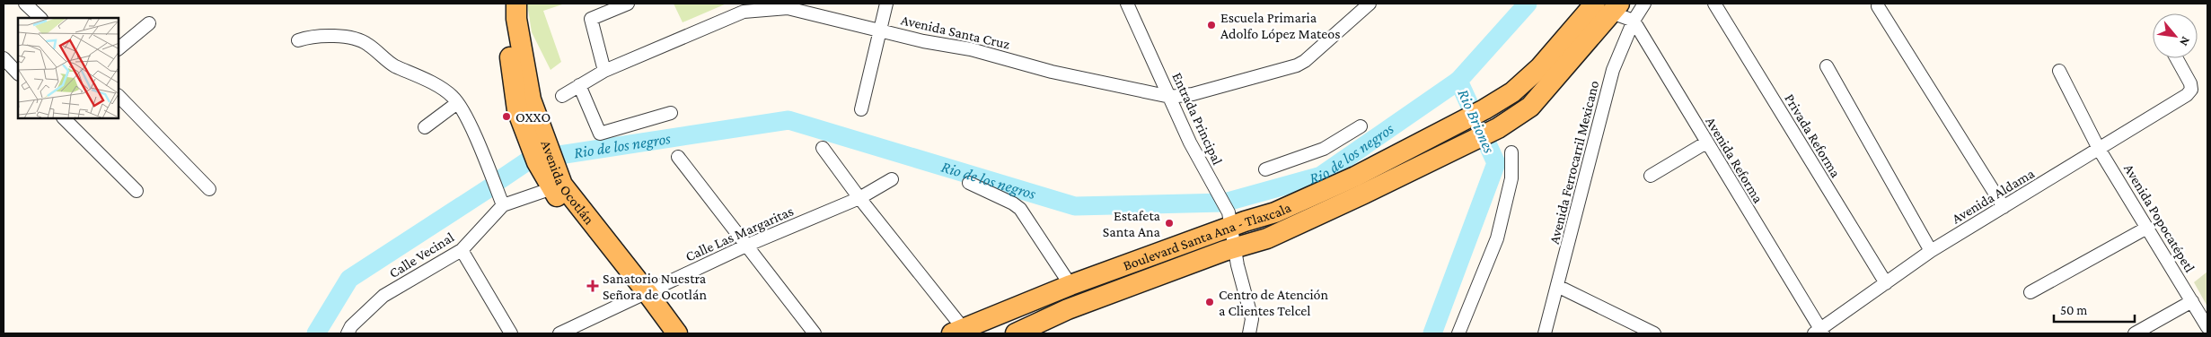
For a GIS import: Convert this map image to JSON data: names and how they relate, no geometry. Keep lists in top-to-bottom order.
{
  "streets": {
    "main road": ["Avenida Ocotlán", "Boulevard Santa Ana - Tlaxcala"],
    "street": [
      "Avenida Santa Cruz",
      "Entrada Principal",
      "Privada Reforma",
      "Avenida Reforma",
      "Avenida Ferrocarril Mexicano",
      "Avenida Aldama",
      "Avenida Popocatépetl",
      "Calle Las Margaritas",
      "Calle Vecinal"
    ]
  },
  "crossings": [
    ["Avenida Santa Cruz", "Entrada Principal"],
    ["Entrada Principal", "Boulevard Santa Ana - Tlaxcala"],
    ["Privada Reforma", "Avenida Aldama"],
    ["Avenida Reforma", "Avenida Ferrocarril Mexicano"],
    ["Avenida Reforma", "Avenida Aldama"],
    ["Avenida Ocotlán", "Calle Las Margaritas"],
    ["Avenida Ocotlán", "Calle Vecinal"],
    ["Avenida Aldama", "Avenida Popocatépetl"]
  ],
  "water": ["Rio Briones", "Rio de los negros"],
  "places": {
    "other": [
      "Escuela Primaria Adolfo López Mateos",
      "OXXO",
      "Estafeta Santa Ana",
      "Centro de Atención a Clientes Telcel"
    ],
    "health": ["Sanatorio Nuestra Señora de Ocotlán"]
  },
  "scale_bar": "50 m",
  "north": "bottom right"
}
